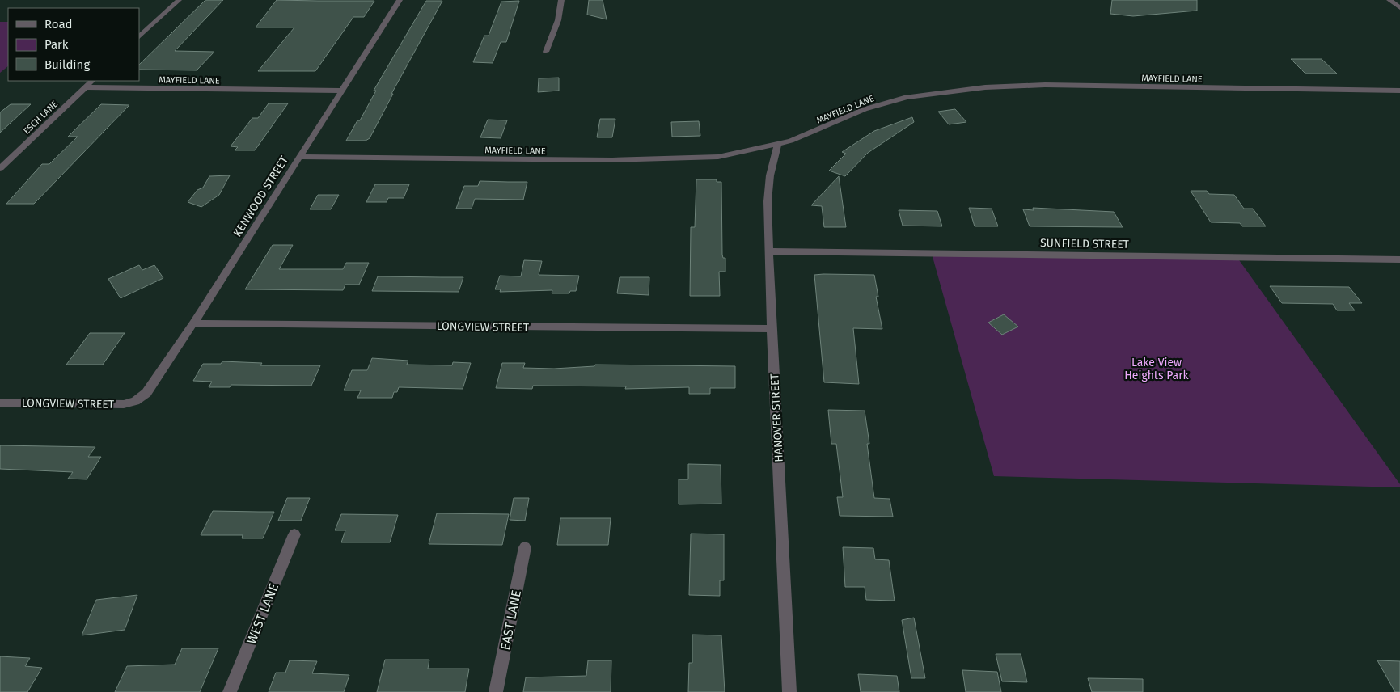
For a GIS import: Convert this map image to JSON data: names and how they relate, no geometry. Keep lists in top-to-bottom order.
{
  "streets": {
    "street": [
      "MAYFIELD LANE",
      "ESCH LANE",
      "KENWOOD STREET",
      "SUNFIELD STREET",
      "LONGVIEW STREET",
      "HANOVER STREET",
      "WEST LANE",
      "EAST LANE"
    ]
  },
  "crossings": [
    ["MAYFIELD LANE", "ESCH LANE"],
    ["MAYFIELD LANE", "KENWOOD STREET"],
    ["MAYFIELD LANE", "HANOVER STREET"],
    ["KENWOOD STREET", "LONGVIEW STREET"],
    ["SUNFIELD STREET", "HANOVER STREET"],
    ["LONGVIEW STREET", "HANOVER STREET"]
  ],
  "parks": ["Lake View Heights Park"],
  "legend": ["Road", "Park", "Building"]
}
